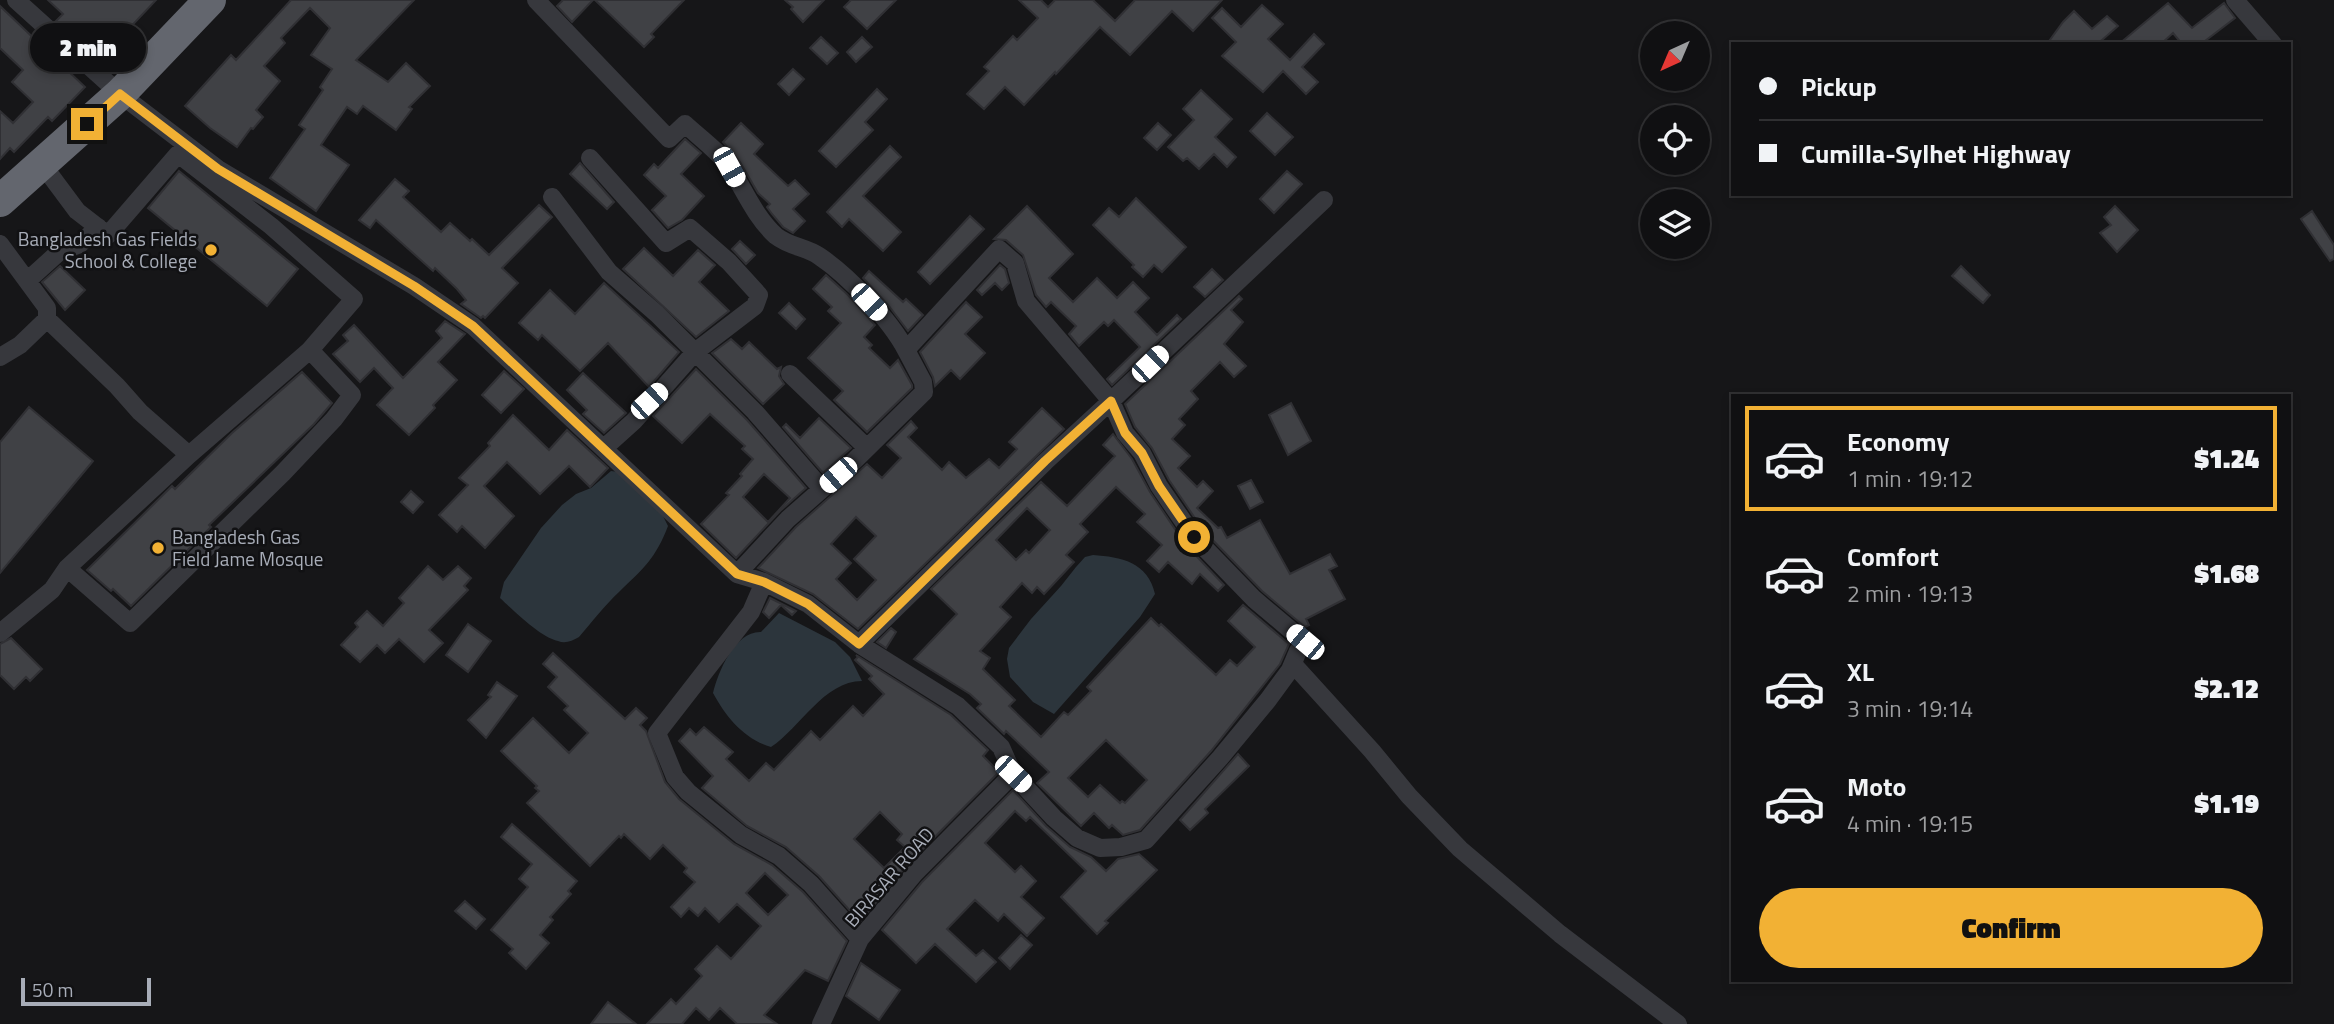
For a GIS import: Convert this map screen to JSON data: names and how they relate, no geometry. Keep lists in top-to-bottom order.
{
  "streets": {
    "street": ["BIRASAR ROAD"]
  },
  "places": ["Bangladesh Gas Fields School & College", "Bangladesh Gas Field Jame Mosque"],
  "scale_bar": "50 m",
  "north": "bottom left",
  "page": {
    "bubble": "2 min",
    "banner": ["Pickup", "Cumilla-Sylhet Highway"],
    "list": [
      {
        "name": "Economy",
        "note": "1 min · 19:12",
        "value": "$1.24"
      },
      {
        "name": "Comfort",
        "note": "2 min · 19:13",
        "value": "$1.68"
      },
      {
        "name": "XL",
        "note": "3 min · 19:14",
        "value": "$2.12"
      },
      {
        "name": "Moto",
        "note": "4 min · 19:15",
        "value": "$1.19"
      }
    ],
    "buttons": "Confirm",
    "scale": "50 m"
  }
}
